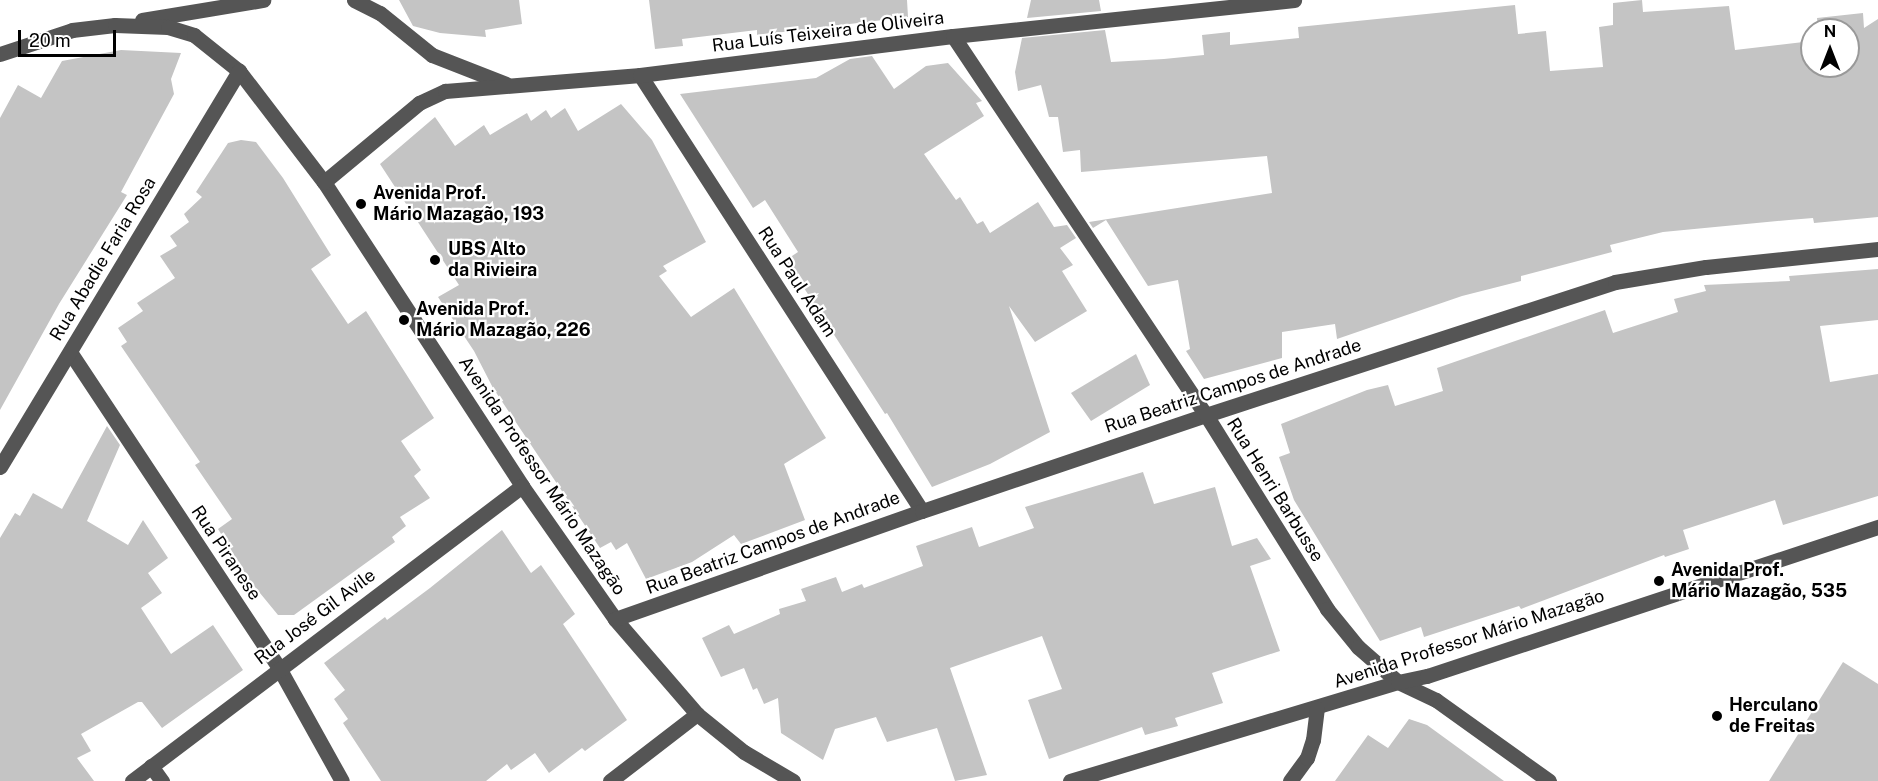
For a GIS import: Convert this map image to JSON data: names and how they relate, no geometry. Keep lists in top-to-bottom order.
{
  "streets": {
    "street": [
      "Rua Luís Teixeira de Oliveira",
      "Rua Abadie Faria Rosa",
      "Rua Paul Adam",
      "Rua Beatriz Campos de Andrade",
      "Avenida Professor Mário Mazagão",
      "Rua Henri Barbusse",
      "Rua Piranese",
      "Rua José Gil Avile"
    ]
  },
  "crossings": [
    ["Rua Luís Teixeira de Oliveira", "Rua Paul Adam"],
    ["Rua Luís Teixeira de Oliveira", "Avenida Professor Mário Mazagão"],
    ["Rua Luís Teixeira de Oliveira", "Rua Henri Barbusse"],
    ["Rua Abadie Faria Rosa", "Avenida Professor Mário Mazagão"],
    ["Rua Abadie Faria Rosa", "Rua Piranese"],
    ["Rua Paul Adam", "Rua Beatriz Campos de Andrade"],
    ["Rua Beatriz Campos de Andrade", "Avenida Professor Mário Mazagão"],
    ["Rua Beatriz Campos de Andrade", "Rua Henri Barbusse"],
    ["Avenida Professor Mário Mazagão", "Rua Henri Barbusse"],
    ["Avenida Professor Mário Mazagão", "Rua José Gil Avile"],
    ["Rua Piranese", "Rua José Gil Avile"]
  ],
  "places": [
    "Avenida Prof. Mário Mazagão, 193",
    "UBS Alto da Rivieira",
    "Avenida Prof. Mário Mazagão, 226",
    "Avenida Prof. Mário Mazagão, 535",
    "Herculano de Freitas"
  ],
  "scale_bar": "20 m",
  "north": "top"
}
